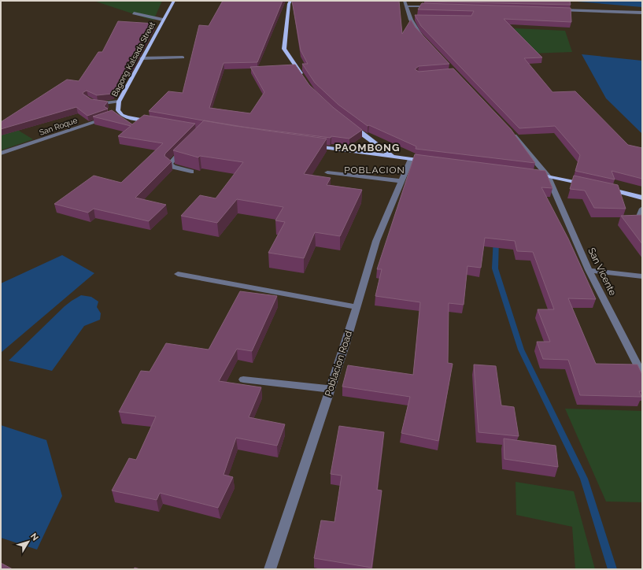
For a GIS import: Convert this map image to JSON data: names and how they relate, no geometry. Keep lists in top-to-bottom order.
{
  "streets": {
    "main road": ["Bagong Kalsada Street"],
    "street": ["San Roque", "San Vicente", "Poblacion Road"]
  },
  "crossings": [
    ["Bagong Kalsada Street", "San Roque"]
  ],
  "districts": ["PAOMBONG", "POBLACION"],
  "north": "top right"
}
